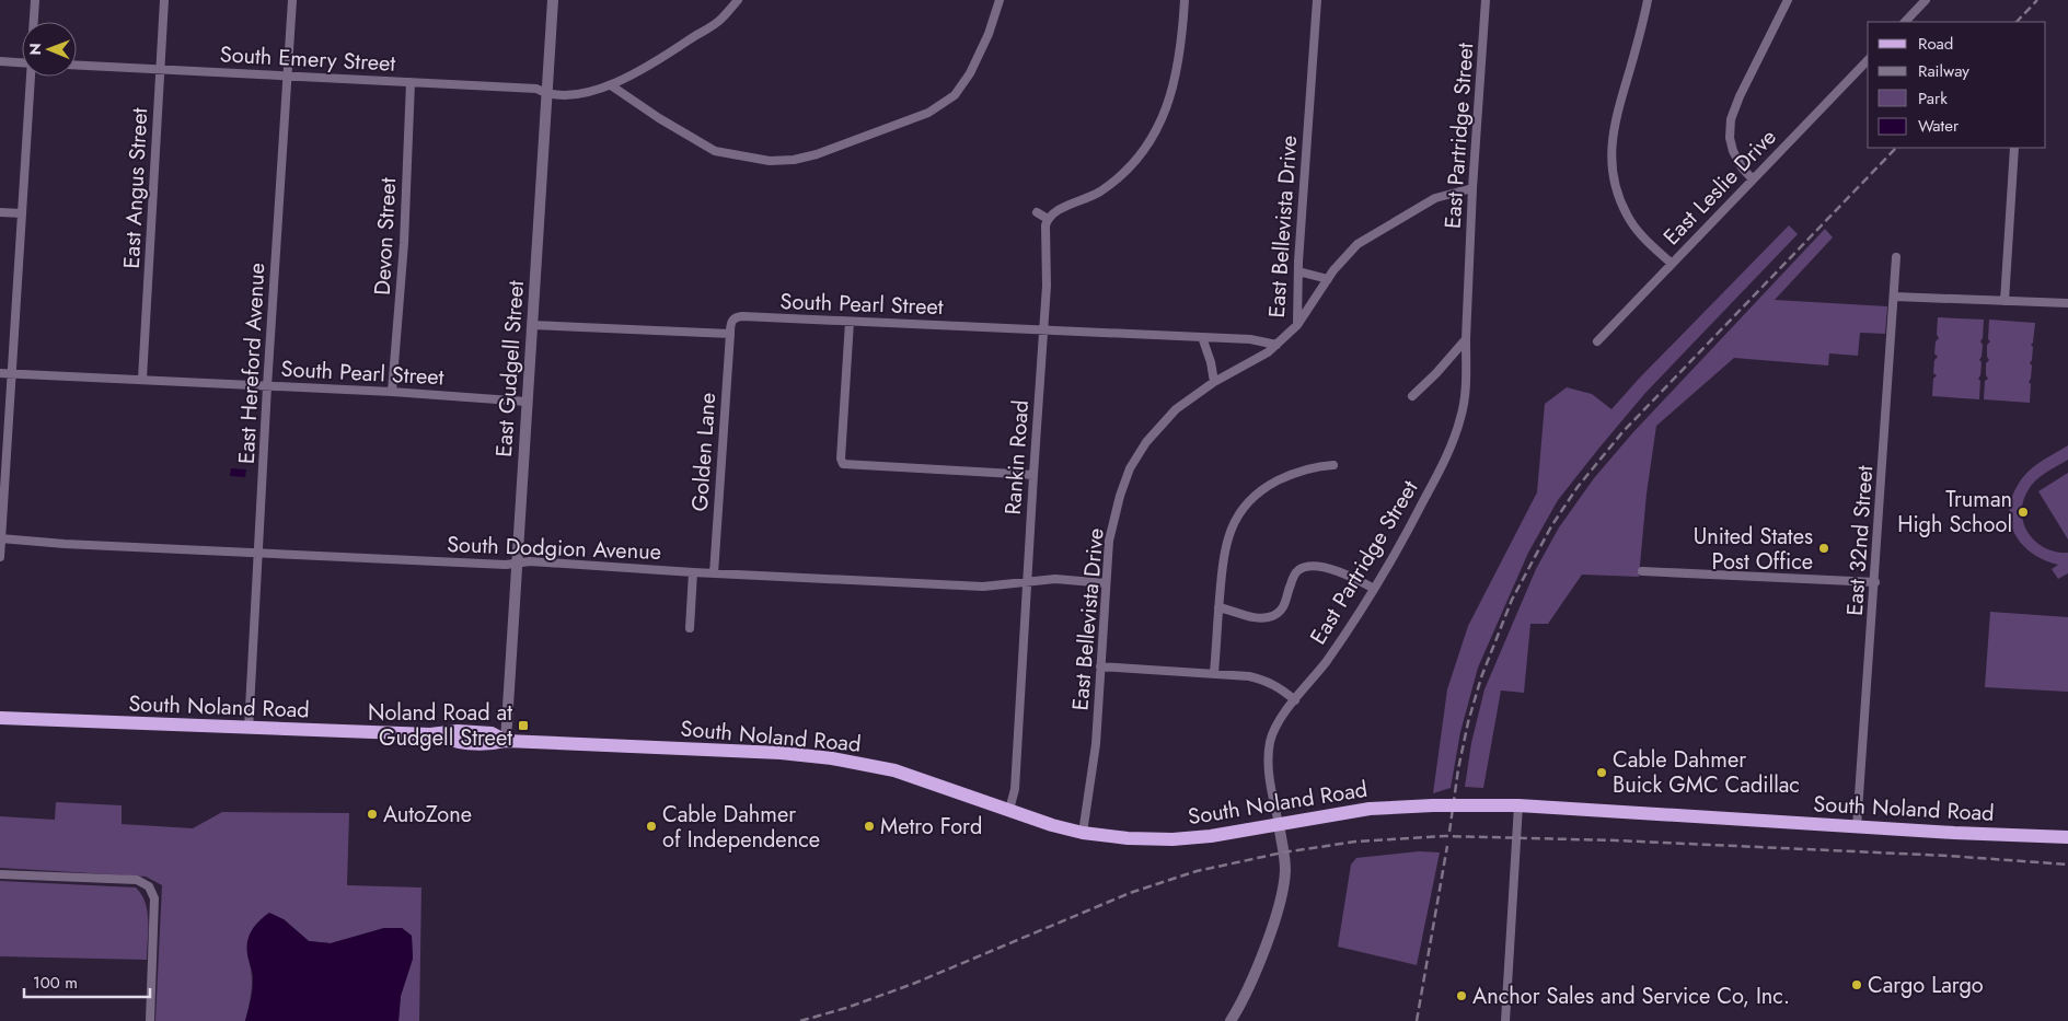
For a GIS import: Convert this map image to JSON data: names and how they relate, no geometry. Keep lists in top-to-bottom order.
{
  "streets": {
    "main road": ["South Noland Road"],
    "street": [
      "South Emery Street",
      "East Partridge Street",
      "East Leslie Drive",
      "East Angus Street",
      "East Bellevista Drive",
      "Devon Street",
      "South Pearl Street",
      "East Hereford Avenue",
      "East Gudgell Street",
      "Golden Lane",
      "Rankin Road",
      "East 32nd Street",
      "South Dodgion Avenue"
    ]
  },
  "crossings": [
    ["South Emery Street", "East Angus Street"],
    ["South Emery Street", "Devon Street"],
    ["South Emery Street", "East Hereford Avenue"],
    ["South Emery Street", "East Gudgell Street"],
    ["East Partridge Street", "South Noland Road"],
    ["East Angus Street", "South Pearl Street"],
    ["East Bellevista Drive", "South Pearl Street"],
    ["East Bellevista Drive", "South Dodgion Avenue"],
    ["East Bellevista Drive", "South Noland Road"],
    ["Devon Street", "South Pearl Street"],
    ["South Pearl Street", "East Hereford Avenue"],
    ["South Pearl Street", "East Gudgell Street"],
    ["South Pearl Street", "Golden Lane"],
    ["South Pearl Street", "Rankin Road"],
    ["East Hereford Avenue", "South Dodgion Avenue"],
    ["East Hereford Avenue", "South Noland Road"],
    ["East Gudgell Street", "South Dodgion Avenue"],
    ["East Gudgell Street", "South Noland Road"],
    ["Golden Lane", "South Dodgion Avenue"],
    ["Rankin Road", "South Dodgion Avenue"],
    ["Rankin Road", "South Noland Road"],
    ["East 32nd Street", "South Noland Road"]
  ],
  "places": {
    "other": [
      "Truman High School",
      "United States Post Office",
      "Cable Dahmer Buick GMC Cadillac",
      "AutoZone",
      "Cable Dahmer of Independence",
      "Metro Ford",
      "Cargo Largo",
      "Anchor Sales and Service Co, Inc."
    ],
    "transit": ["Noland Road at Gudgell Street"]
  },
  "legend": [
    "Road",
    "Railway",
    "Park",
    "Water"
  ],
  "scale_bar": "100 m",
  "north": "left"
}
